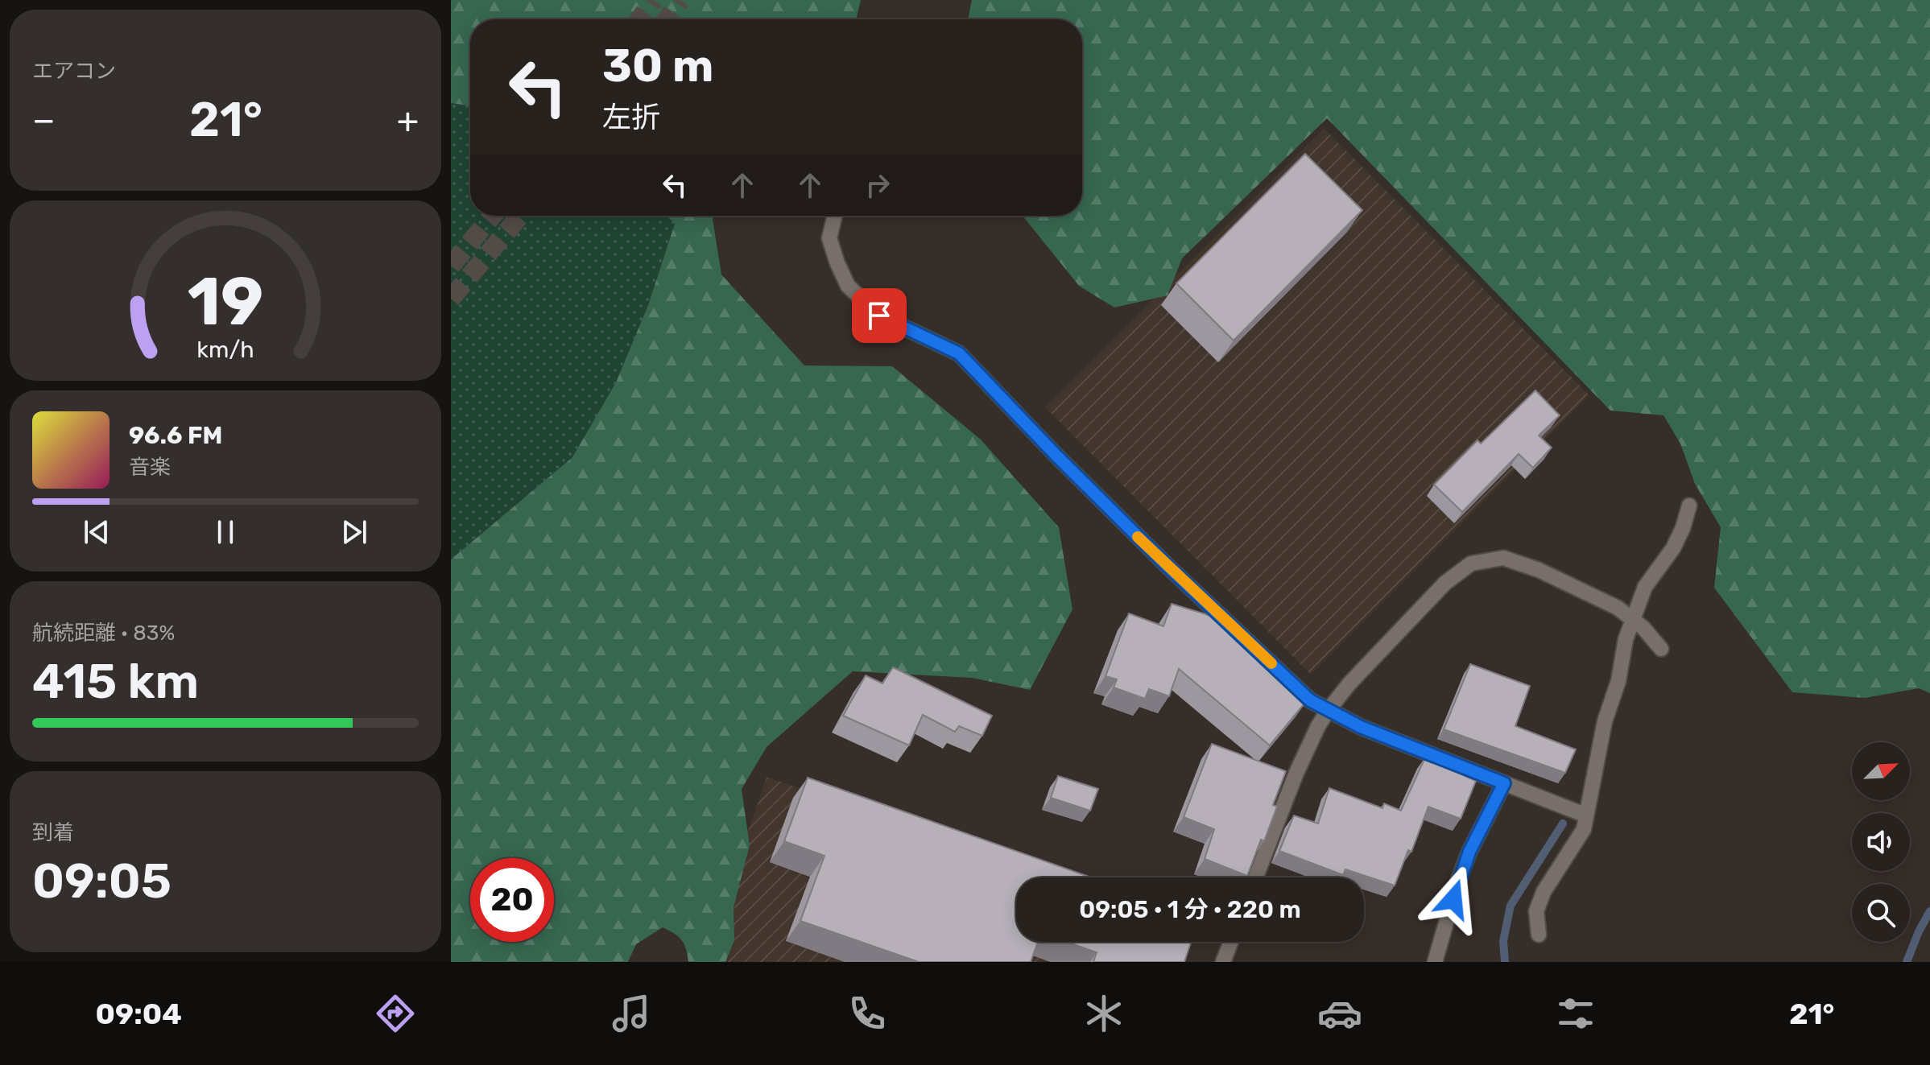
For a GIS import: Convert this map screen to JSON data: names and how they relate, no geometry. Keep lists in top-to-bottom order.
{
  "north": "top right",
  "page": {
    "tile": [
      "エアコン",
      ["航続距離 · 83%", "415 km"],
      ["到着", "09:05"]
    ],
    "turn": ["30 m", "左折"],
    "heat": ["−", "21°", "+"],
    "song": ["96.6 FM", "音楽"],
    "limit": "20",
    "trip": "09:05 · 1 分 · 220 m",
    "tabs": ["09:04", "21°"],
    "gauge": ["19", "km/h"]
  }
}
